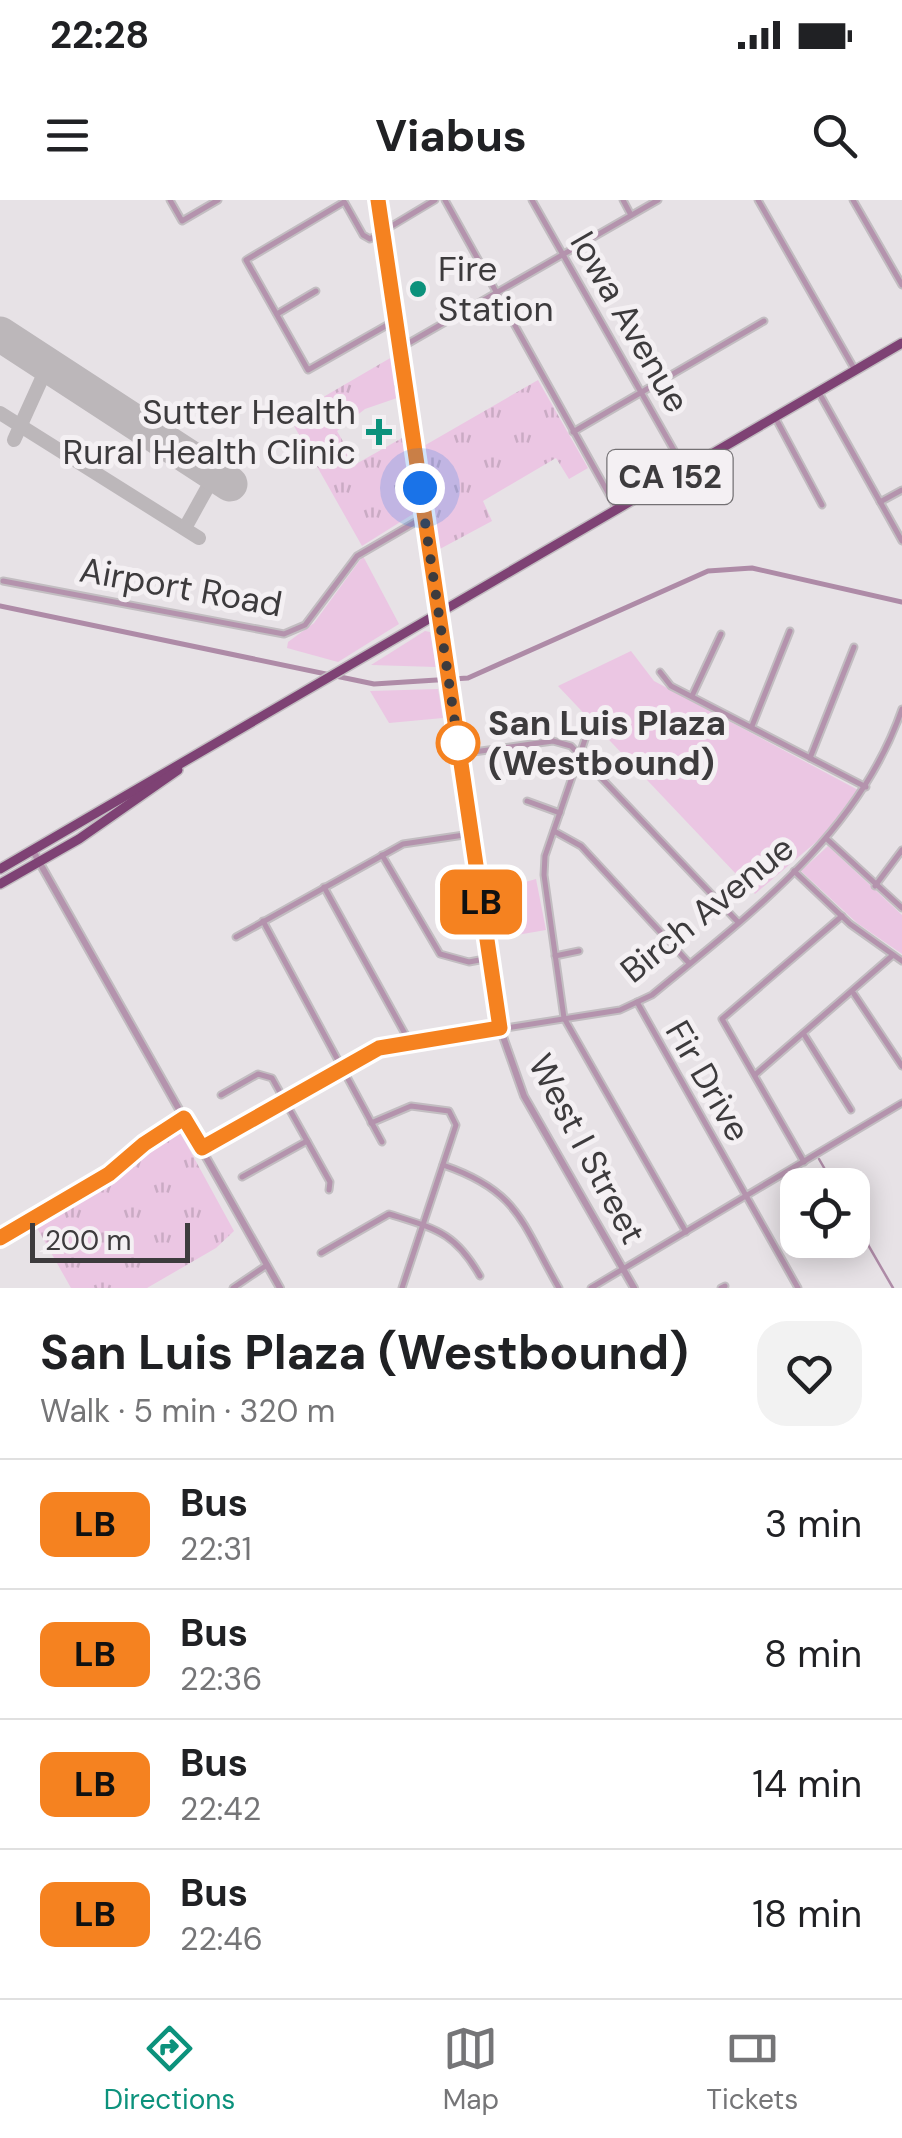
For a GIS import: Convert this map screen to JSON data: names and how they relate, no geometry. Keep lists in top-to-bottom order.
{
  "streets": {
    "highway": ["CA 152"],
    "street": [
      "Iowa Avenue",
      "Airport Road",
      "Birch Avenue",
      "Fir Drive",
      "West I Street"
    ]
  },
  "crossings": [
    ["Iowa Avenue", "CA 152"],
    ["CA 152", "West I Street"],
    ["Airport Road", "West I Street"],
    ["Birch Avenue", "Fir Drive"],
    ["Birch Avenue", "West I Street"]
  ],
  "places": {
    "other": ["Fire Station", "San Luis Plaza (Westbound)"],
    "health": ["Sutter Health Rural Health Clinic"]
  },
  "lines": ["bus line LB"],
  "scale_bar": "200 m",
  "page": {
    "status": "22:28",
    "header": "Viabus",
    "on_map": "LB",
    "scale": "200 m",
    "heading": ["San Luis Plaza (Westbound)", "Walk · 5 min · 320 m"],
    "list": [
      {
        "mark": "LB",
        "name": "Bus",
        "note": "22:31",
        "value": "3 min"
      },
      {
        "mark": "LB",
        "name": "Bus",
        "note": "22:36",
        "value": "8 min"
      },
      {
        "mark": "LB",
        "name": "Bus",
        "note": "22:42",
        "value": "14 min"
      },
      {
        "mark": "LB",
        "name": "Bus",
        "note": "22:46",
        "value": "18 min"
      }
    ],
    "tabs": ["Directions", "Map", "Tickets"]
  }
}
